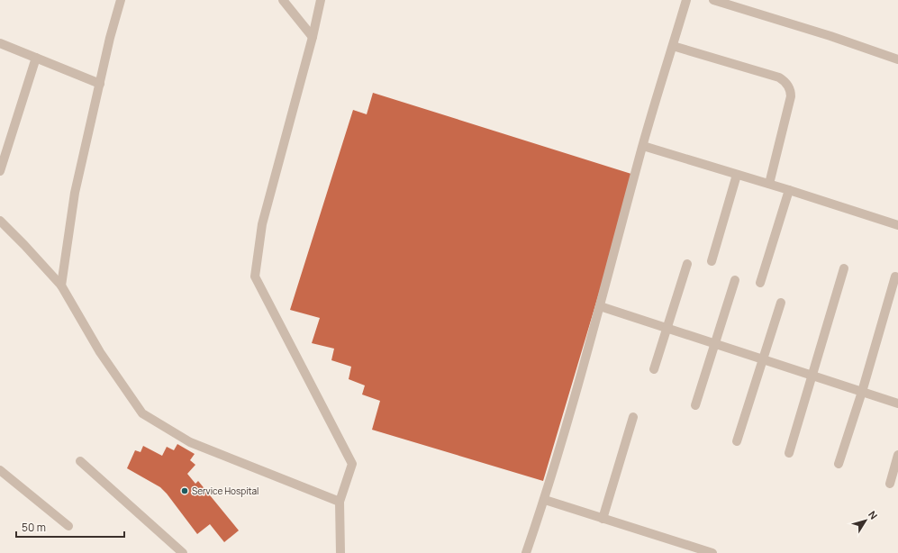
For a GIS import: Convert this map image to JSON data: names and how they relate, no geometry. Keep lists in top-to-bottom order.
{
  "places": ["Service Hospital"],
  "scale_bar": "50 m",
  "north": "top right"
}
